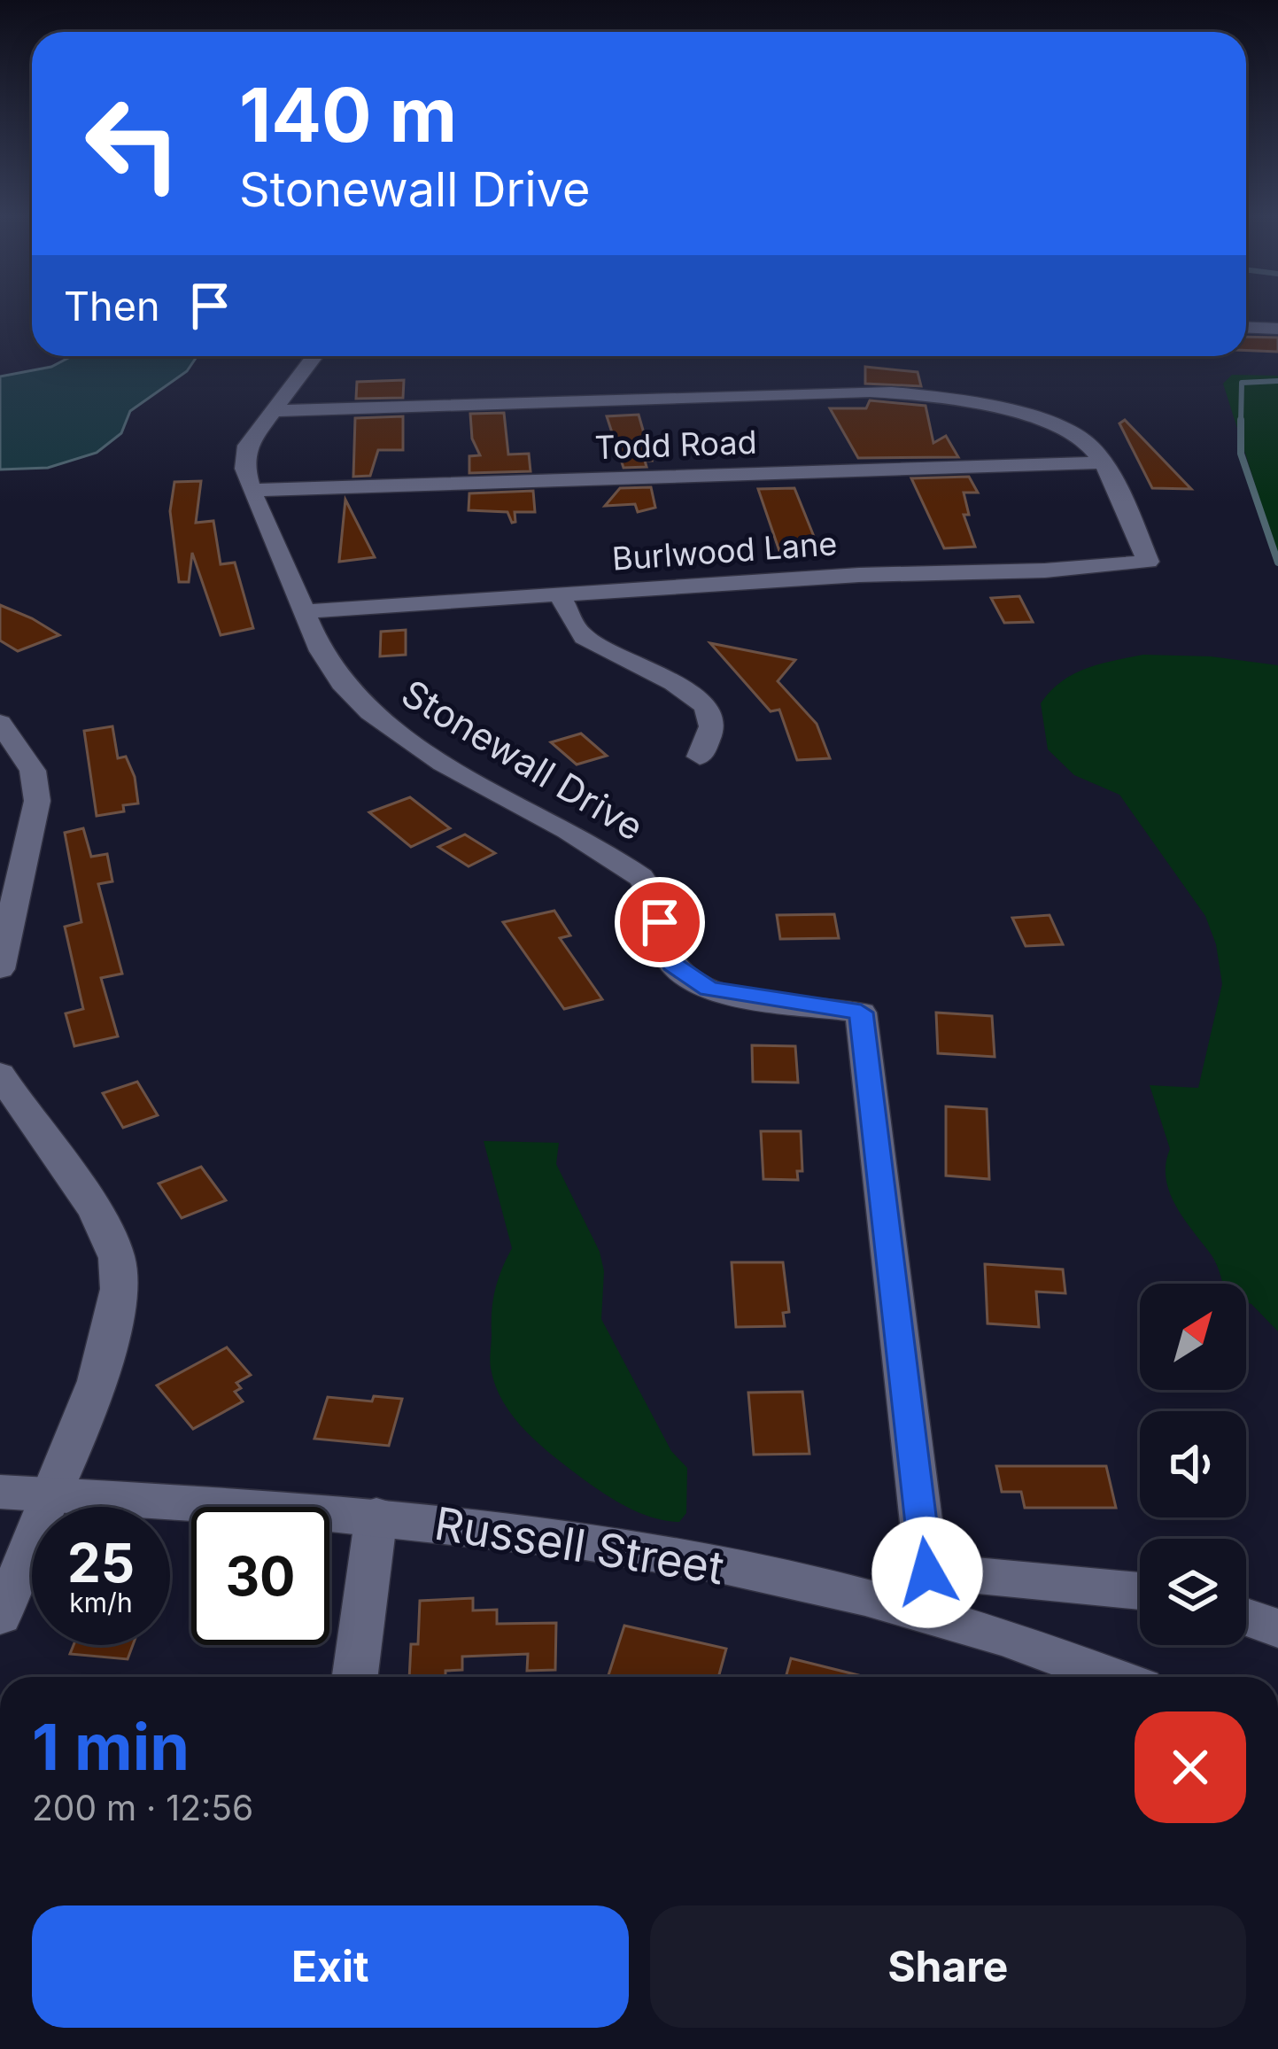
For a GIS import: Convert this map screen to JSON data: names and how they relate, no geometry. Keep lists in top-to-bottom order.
{
  "streets": {
    "street": [
      "Todd Road",
      "Burlwood Lane",
      "Stonewall Drive",
      "Russell Street"
    ]
  },
  "crossings": [
    ["Todd Road", "Burlwood Lane"],
    ["Todd Road", "Stonewall Drive"],
    ["Burlwood Lane", "Stonewall Drive"],
    ["Stonewall Drive", "Russell Street"]
  ],
  "north": "top right",
  "page": {
    "turn": ["140 m", "Stonewall Drive"],
    "then": "Then",
    "speed": "25 km/h",
    "limit": "30",
    "heading": ["1 min", "200 m · 12:56"],
    "buttons": ["Exit", "Share"]
  }
}
